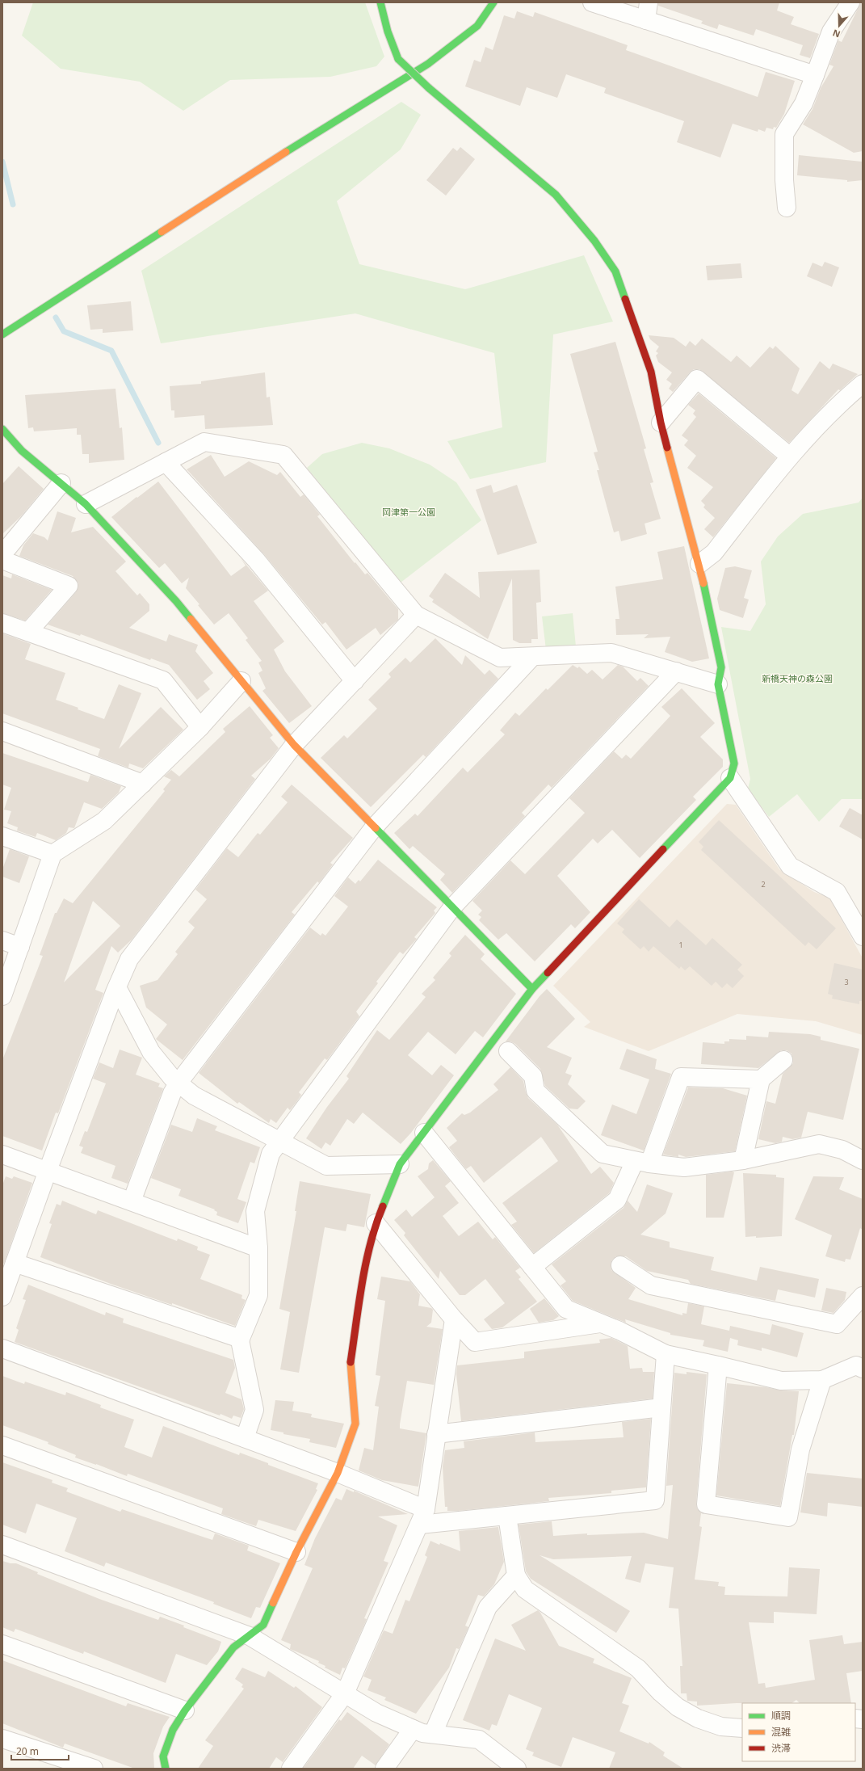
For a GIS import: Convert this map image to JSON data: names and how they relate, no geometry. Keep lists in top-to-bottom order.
{
  "parks": ["岡津第一公園", "新橋天神の森公園"],
  "house_numbers": ["2", "1", "3"],
  "legend": ["順調", "混雑", "渋滞"],
  "scale_bar": "20 m",
  "north": "bottom"
}
